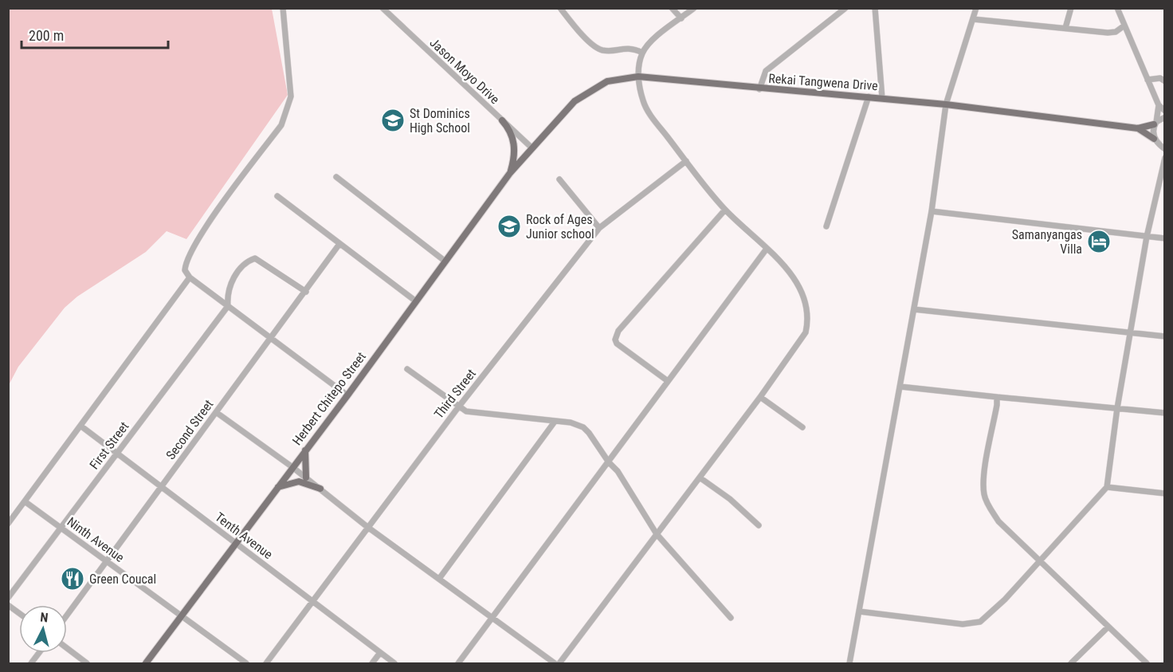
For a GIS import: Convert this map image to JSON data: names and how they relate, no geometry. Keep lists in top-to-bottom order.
{
  "streets": {
    "main road": ["Rekai Tangwena Drive", "Herbert Chitepo Street"],
    "street": [
      "Jason Moyo Drive",
      "Third Street",
      "Second Street",
      "First Street",
      "Tenth Avenue",
      "Ninth Avenue"
    ]
  },
  "crossings": [
    ["Jason Moyo Drive", "Rekai Tangwena Drive"],
    ["Jason Moyo Drive", "Herbert Chitepo Street"],
    ["Rekai Tangwena Drive", "Herbert Chitepo Street"],
    ["Third Street", "Tenth Avenue"],
    ["Herbert Chitepo Street", "Tenth Avenue"],
    ["Herbert Chitepo Street", "Ninth Avenue"],
    ["Second Street", "Tenth Avenue"],
    ["Second Street", "Ninth Avenue"],
    ["First Street", "Tenth Avenue"],
    ["First Street", "Ninth Avenue"]
  ],
  "places": {
    "school or university": ["St Dominics High School", "Rock of Ages Junior school"],
    "hotel": ["Samanyangas Villa"],
    "restaurant": ["Green Coucal"]
  },
  "scale_bar": "200 m",
  "north": "top"
}
